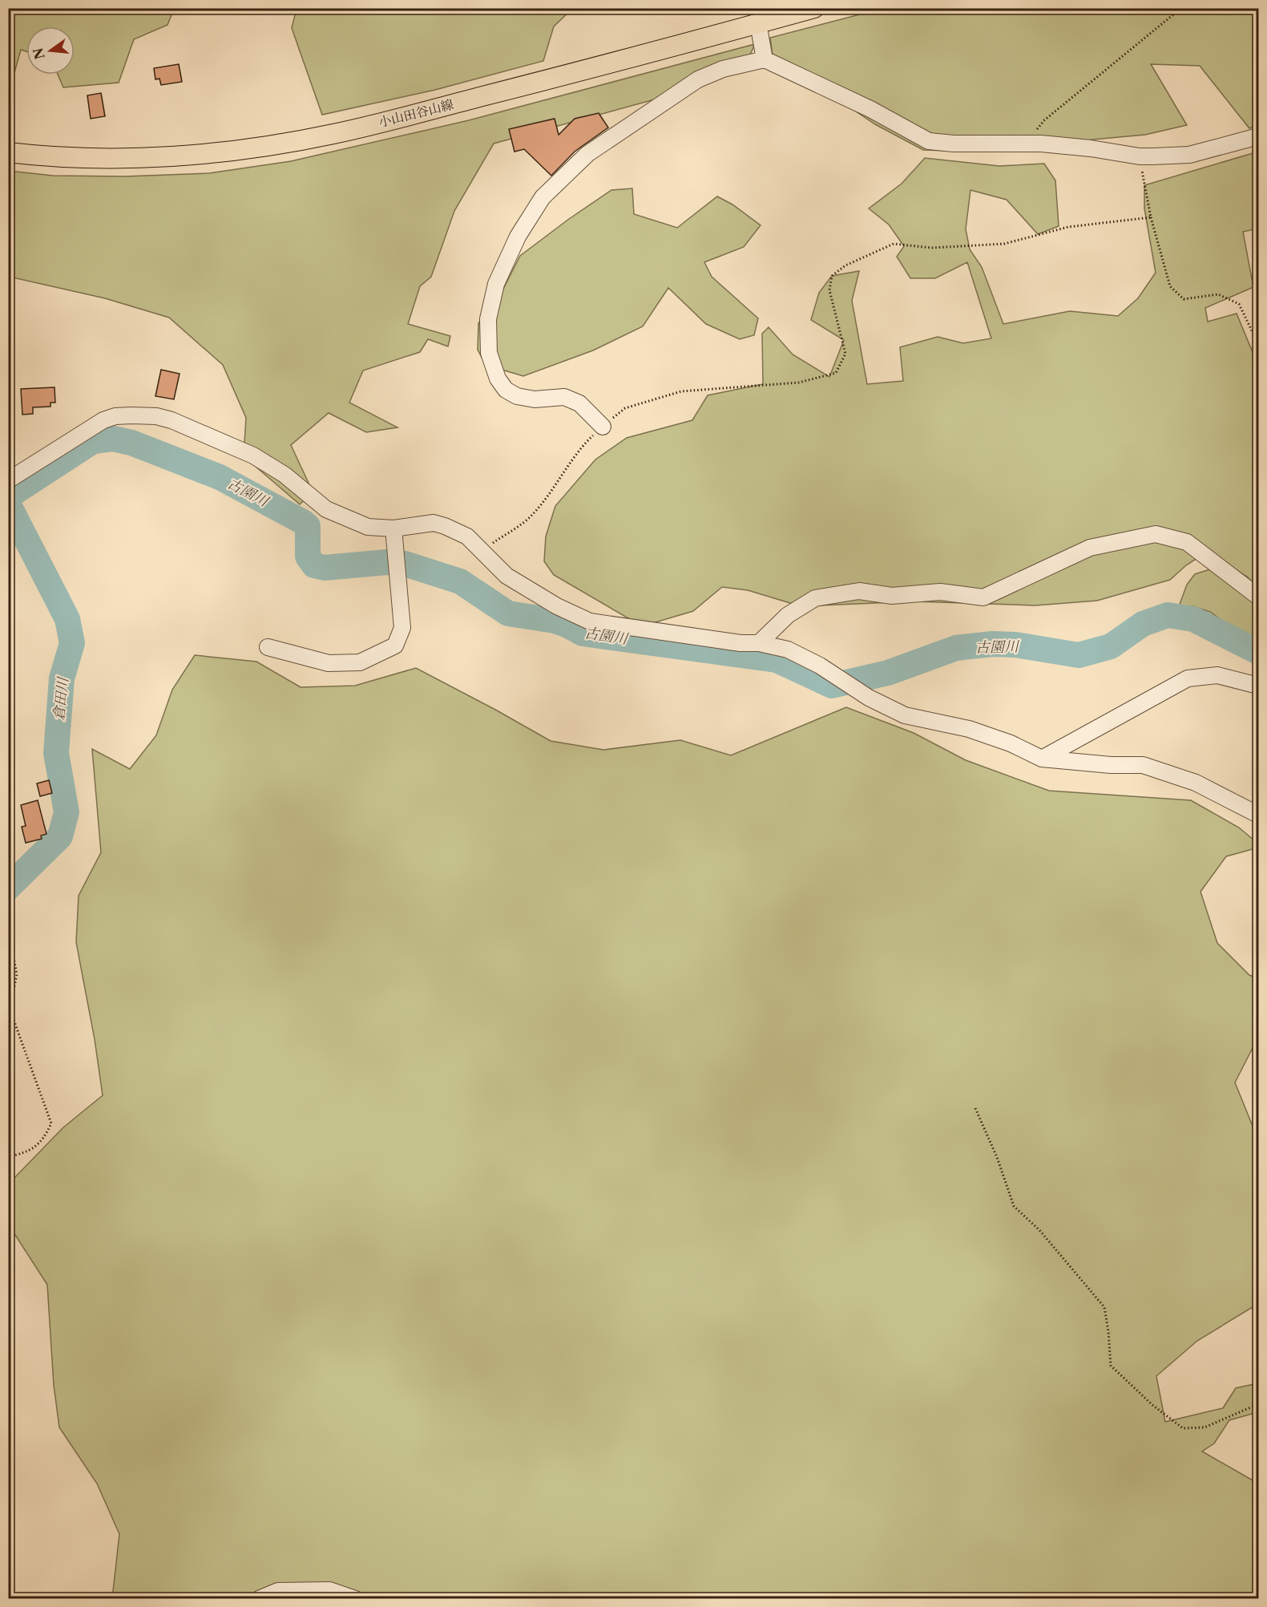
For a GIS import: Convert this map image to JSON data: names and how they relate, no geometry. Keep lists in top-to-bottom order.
{
  "streets": {
    "main road": ["小山田谷山線"]
  },
  "water": ["古園川", "倉田川"],
  "north": "left"
}
